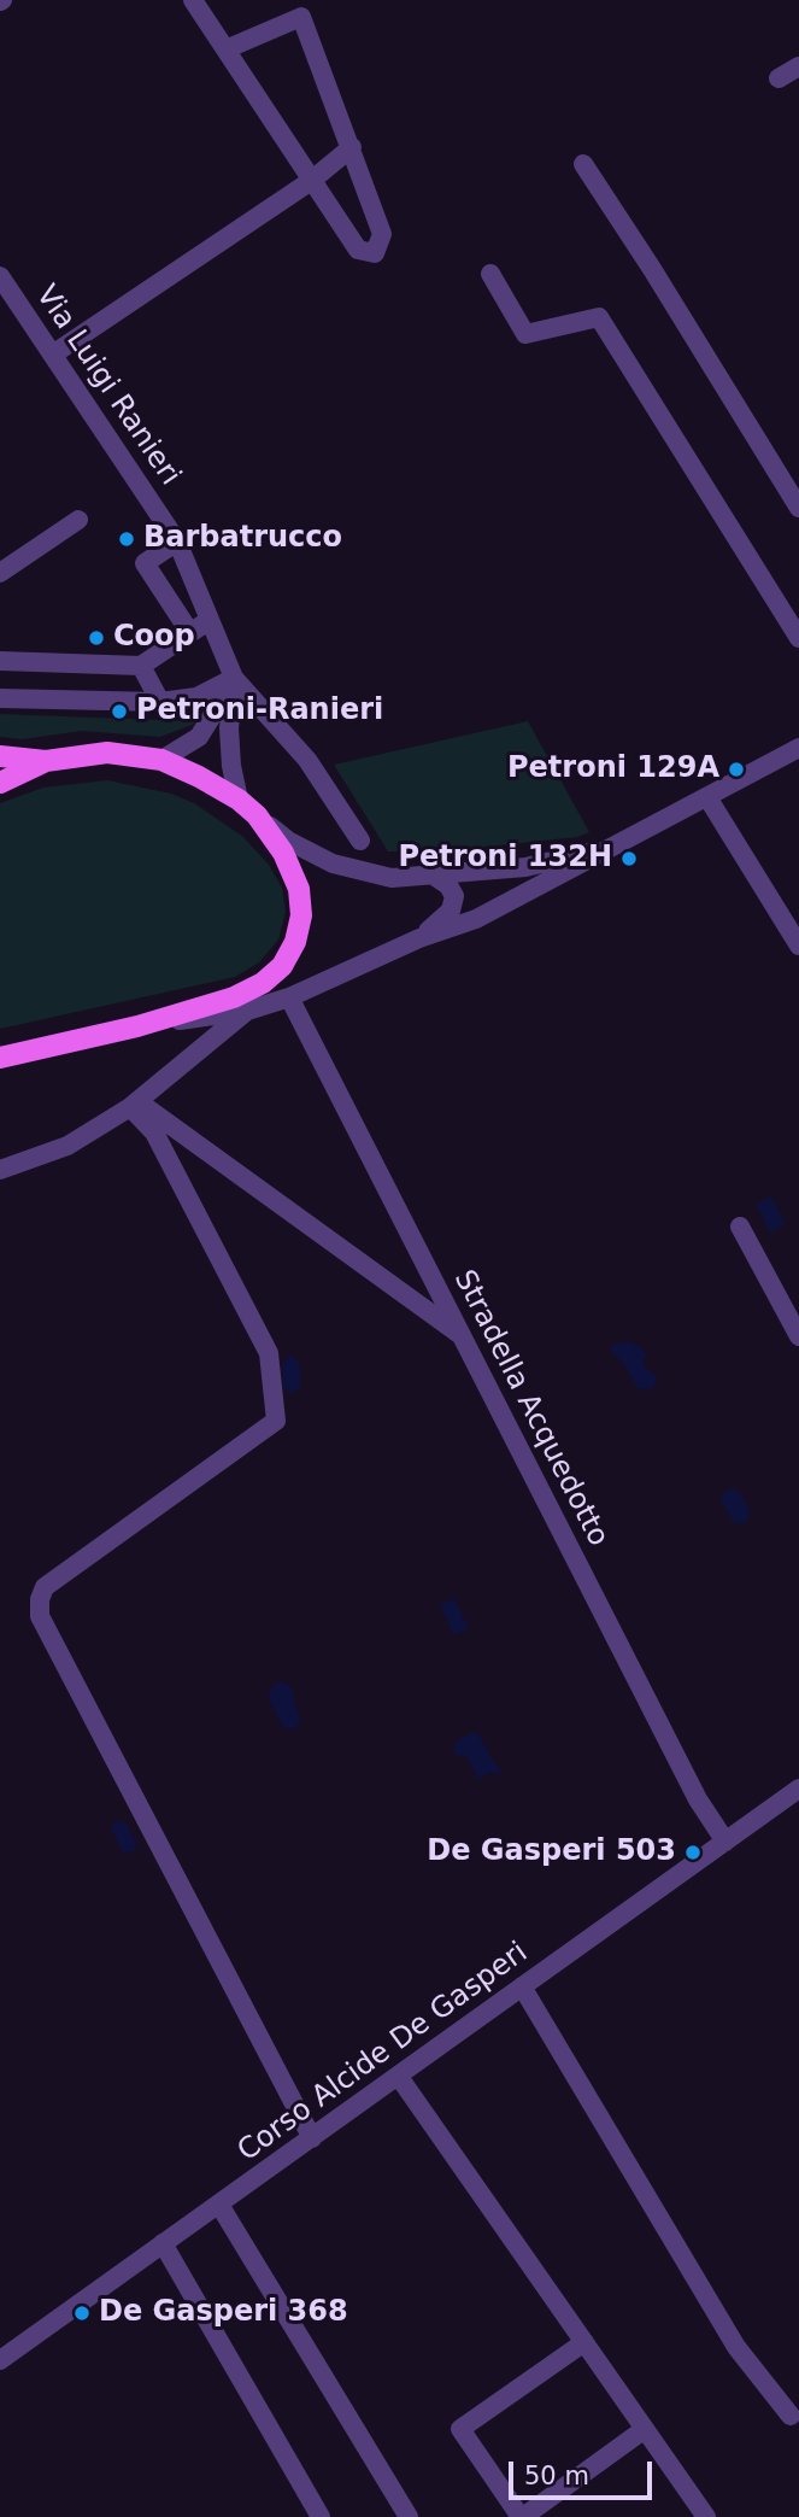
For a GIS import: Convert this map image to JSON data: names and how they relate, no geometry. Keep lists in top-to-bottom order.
{
  "streets": {
    "street": ["Via Luigi Ranieri", "Stradella Acquedotto", "Corso Alcide De Gasperi"]
  },
  "crossings": [
    ["Stradella Acquedotto", "Corso Alcide De Gasperi"]
  ],
  "places": [
    "Barbatrucco",
    "Coop",
    "Petroni-Ranieri",
    "Petroni 129A",
    "Petroni 132H",
    "De Gasperi 503",
    "De Gasperi 368"
  ],
  "scale_bar": "50 m"
}
